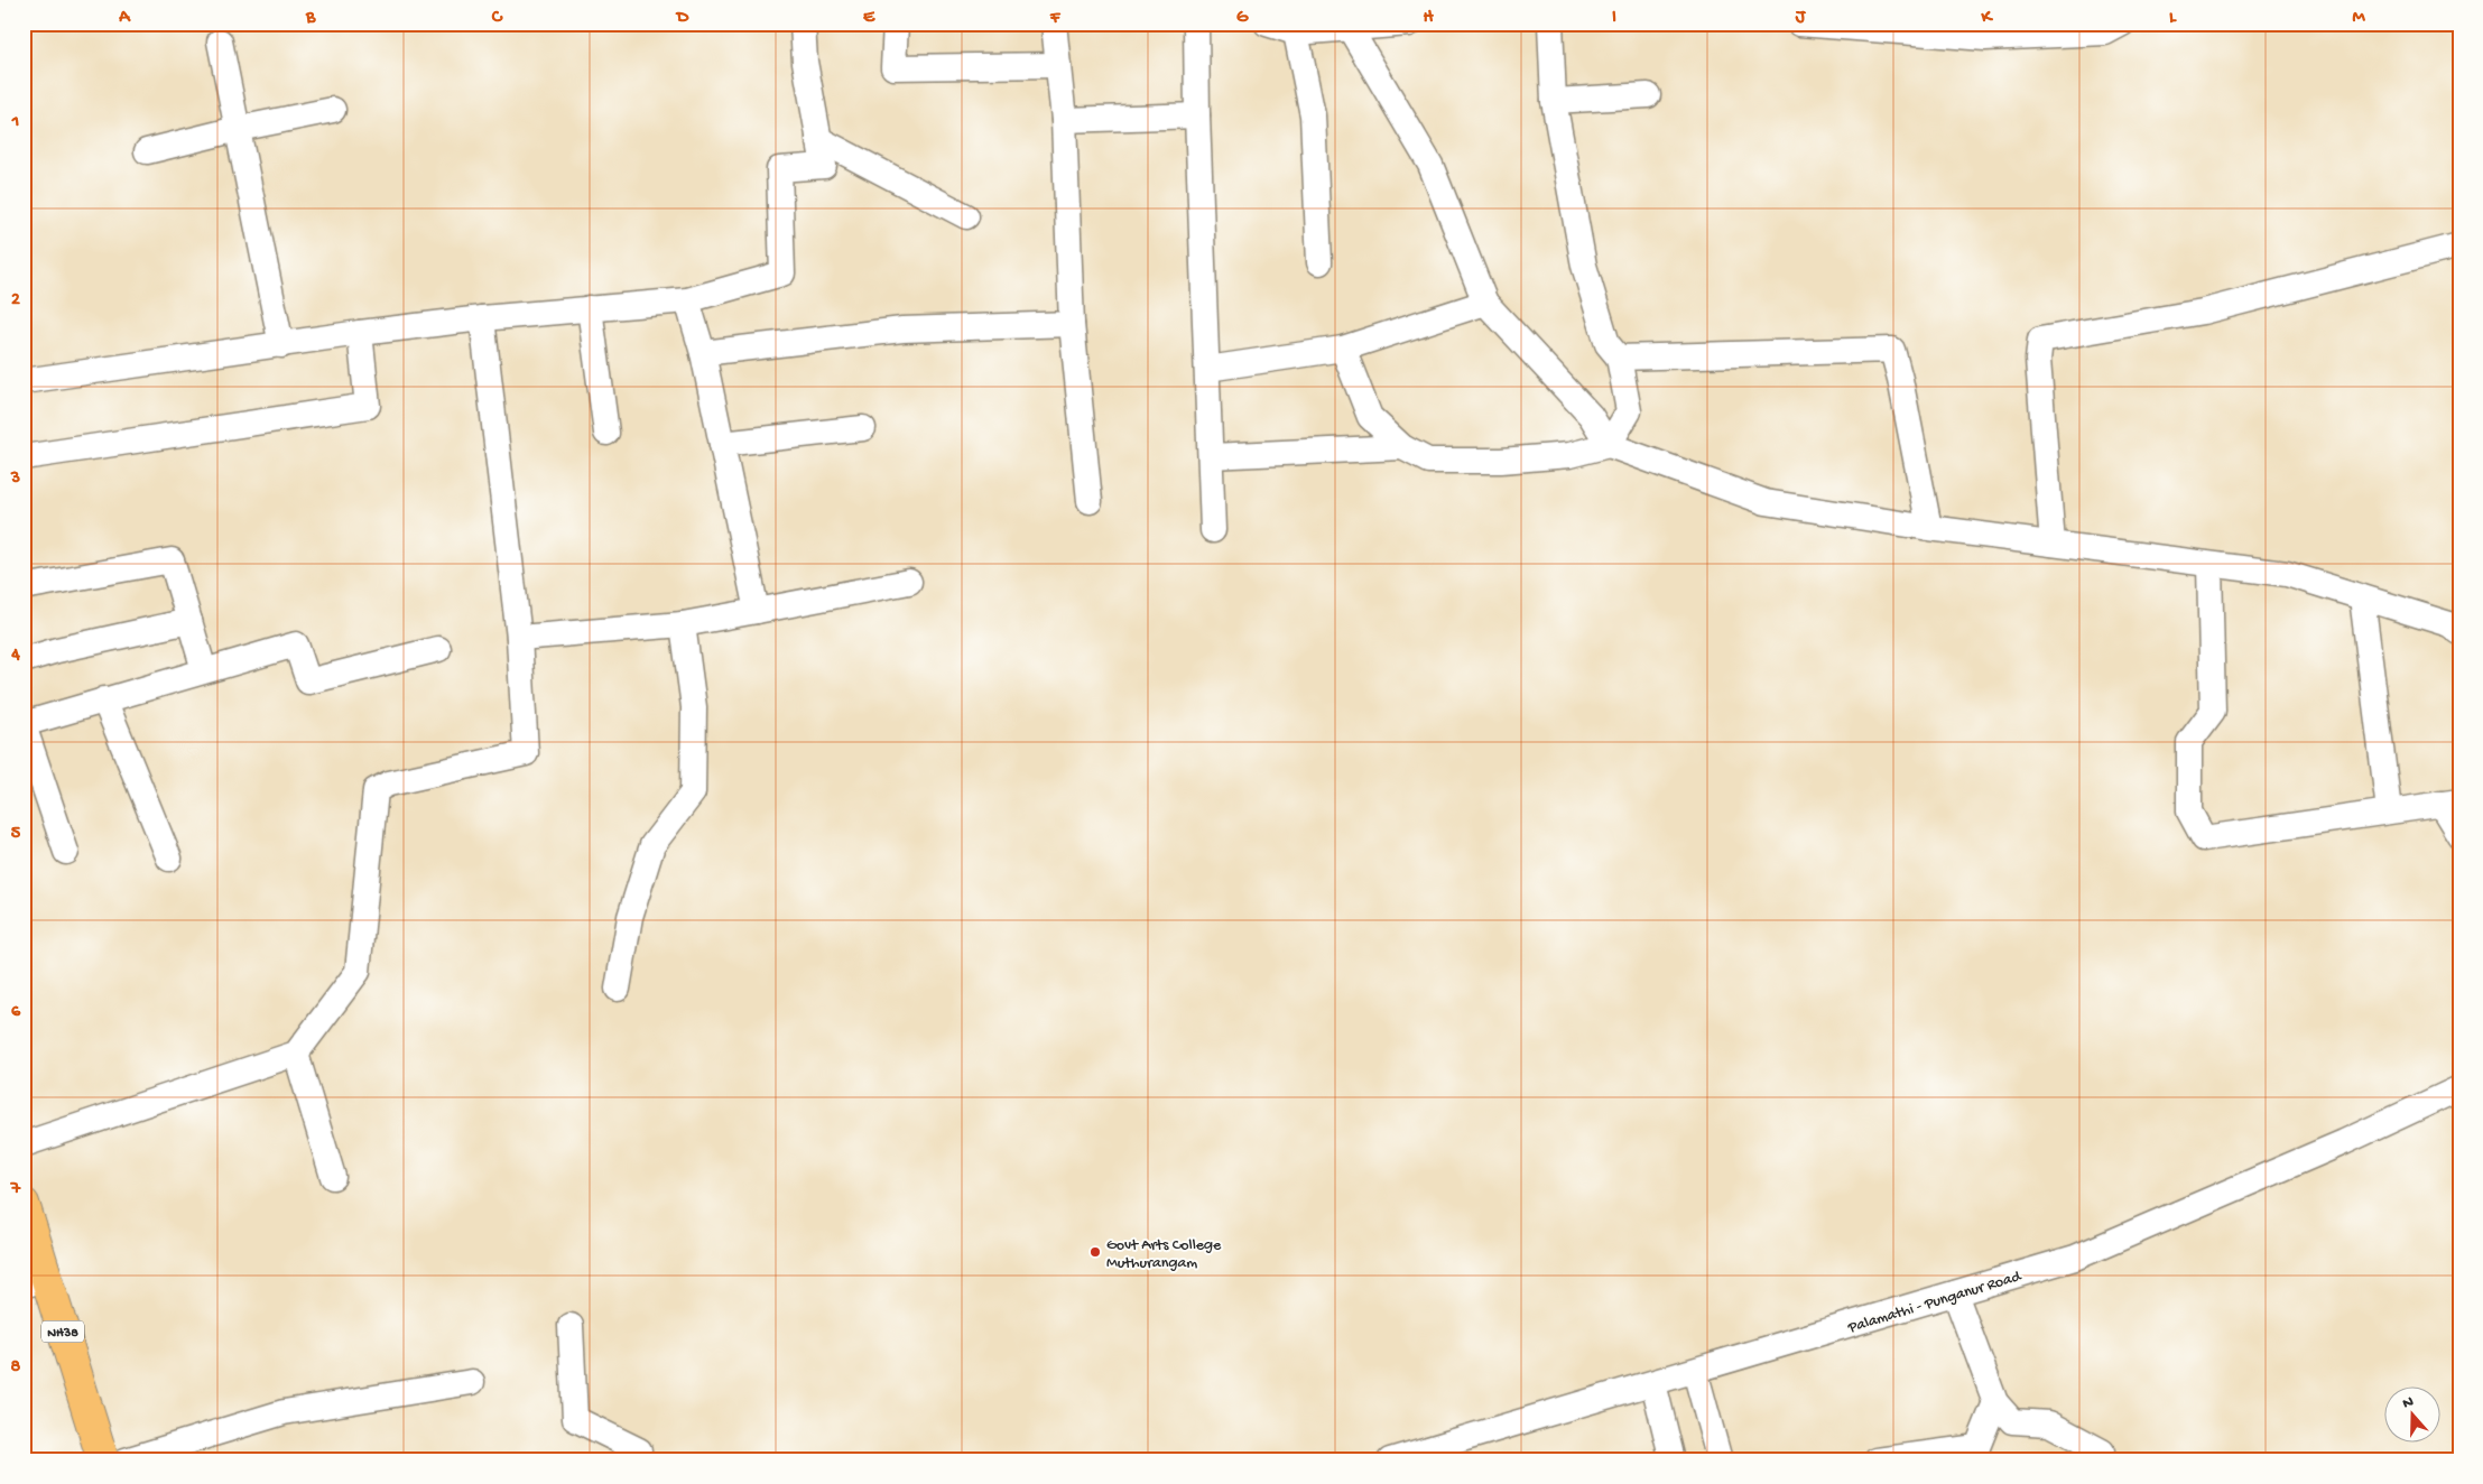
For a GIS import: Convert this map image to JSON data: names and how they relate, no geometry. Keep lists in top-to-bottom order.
{
  "streets": {
    "highway": ["NH38"],
    "street": ["Palamathi - Punganur Road"]
  },
  "places": ["Govt Arts College Muthurangam"],
  "north": "top",
  "grid": {
    "columns": [
      "A",
      "B",
      "C",
      "D",
      "E",
      "F",
      "G",
      "H",
      "I",
      "J",
      "K",
      "L",
      "M"
    ],
    "rows": [
      "1",
      "2",
      "3",
      "4",
      "5",
      "6",
      "7",
      "8"
    ]
  }
}
